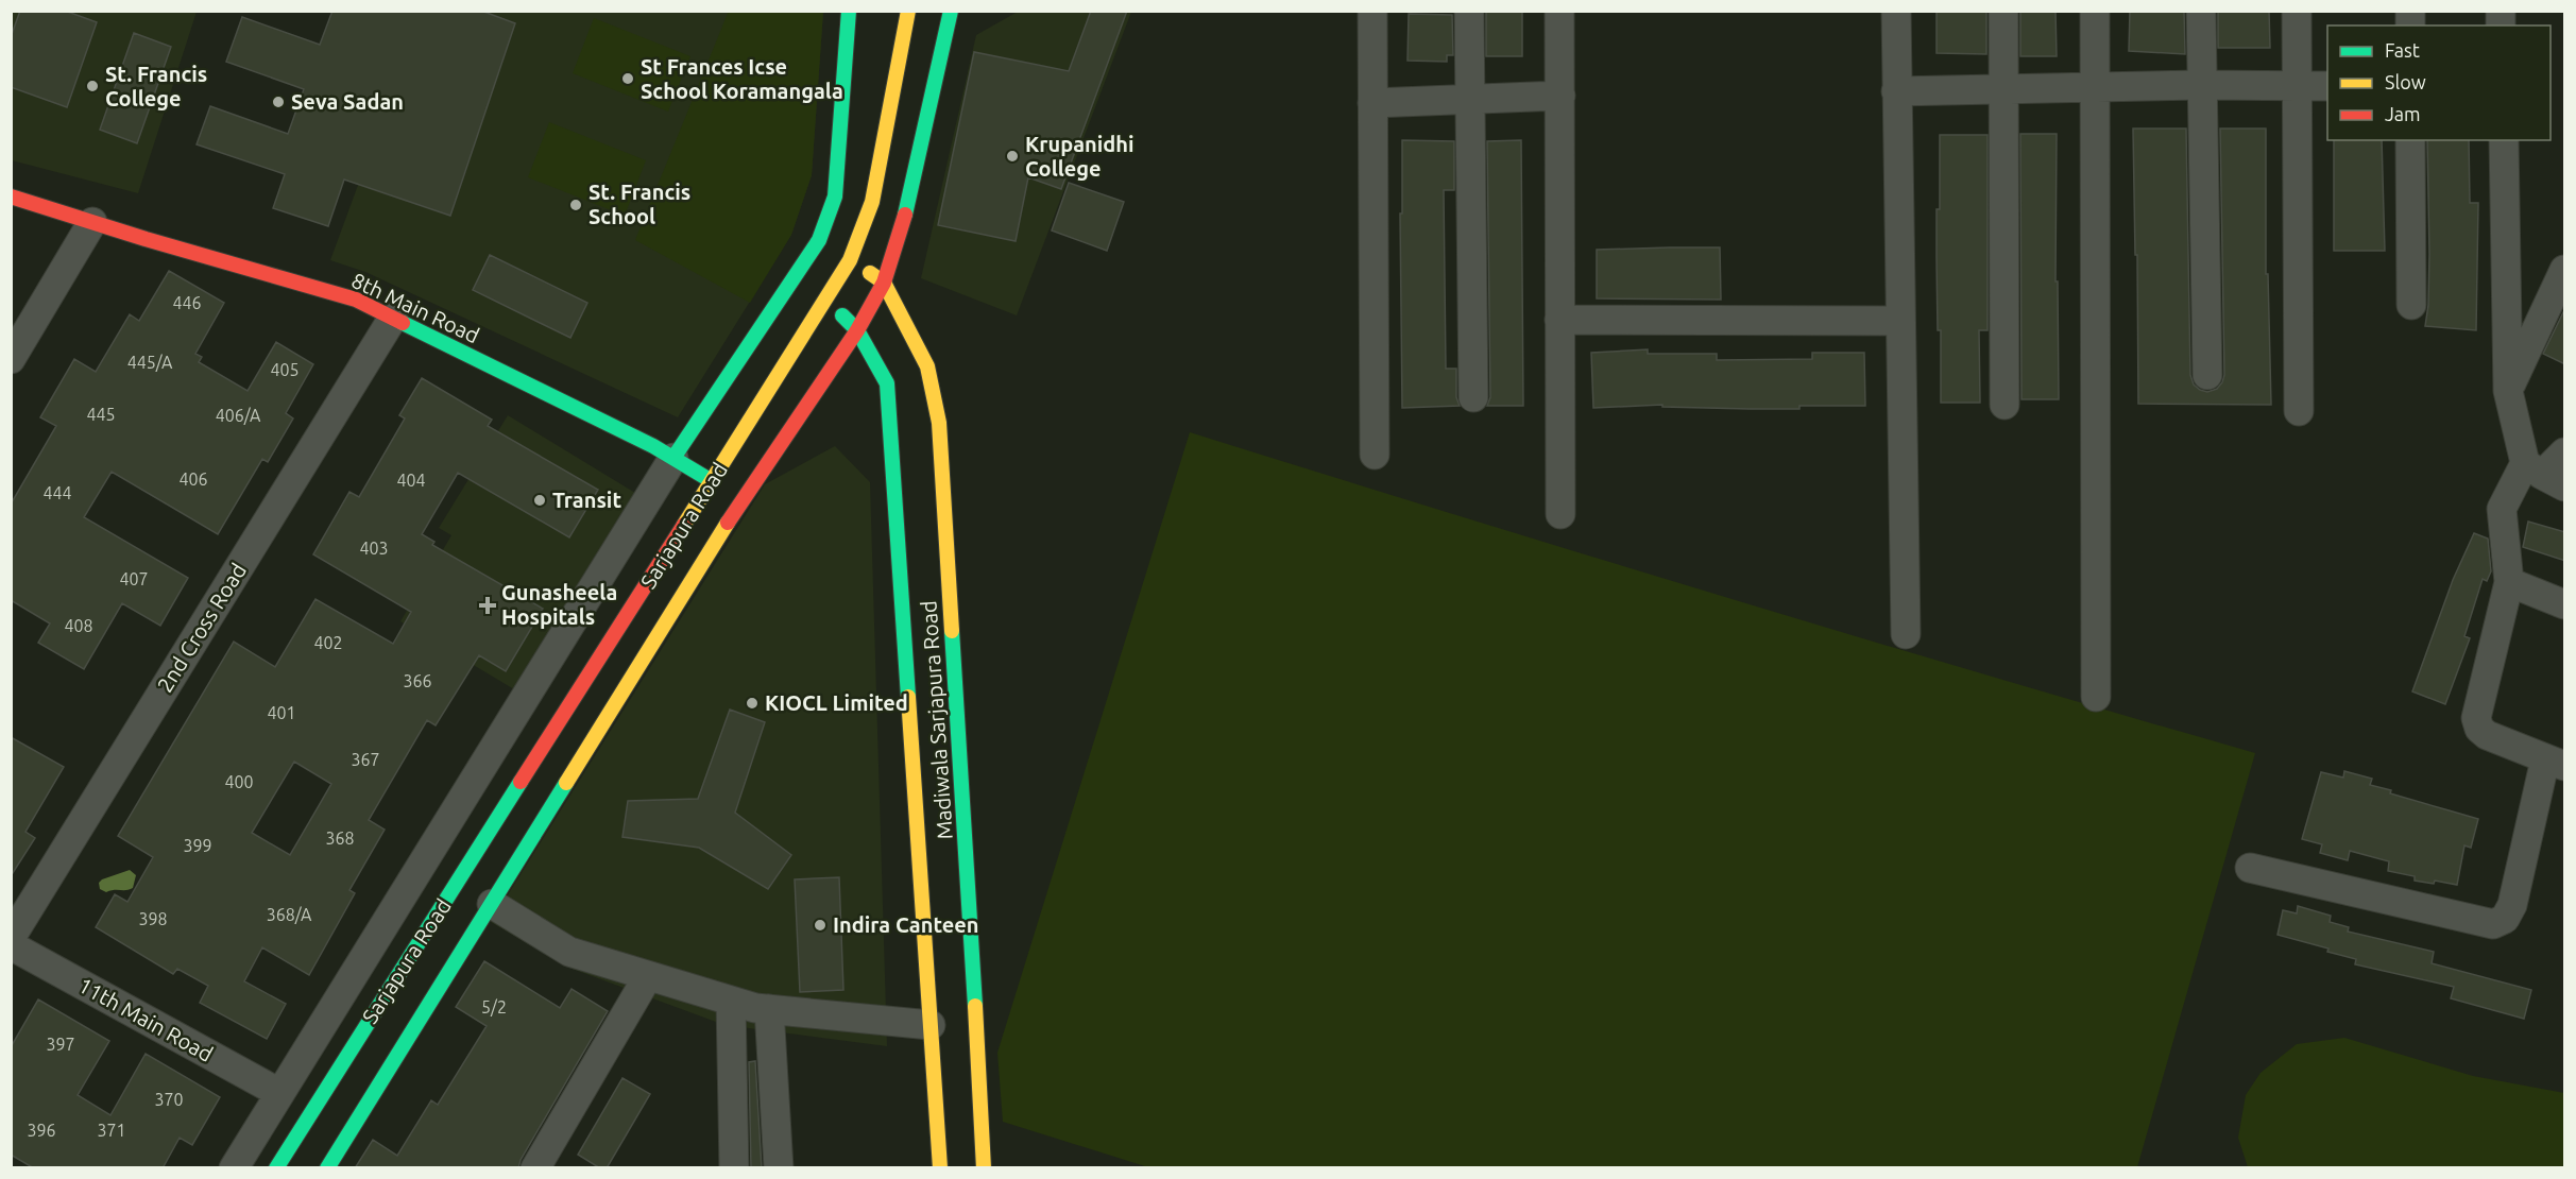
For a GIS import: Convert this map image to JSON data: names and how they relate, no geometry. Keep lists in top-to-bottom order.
{
  "streets": {
    "main road": ["8th Main Road", "Sarjapura Road", "Madiwala Sarjapura Road"],
    "street": ["2nd Cross Road", "11th Main Road"]
  },
  "crossings": [
    ["8th Main Road", "Sarjapura Road"],
    ["8th Main Road", "2nd Cross Road"],
    ["Sarjapura Road", "Madiwala Sarjapura Road"],
    ["Sarjapura Road", "11th Main Road"]
  ],
  "places": {
    "other": [
      "St Frances Icse School Koramangala",
      "St. Francis College",
      "Seva Sadan",
      "Krupanidhi College",
      "St. Francis School",
      "Transit",
      "KIOCL Limited",
      "Indira Canteen"
    ],
    "health": ["Gunasheela Hospitals"]
  },
  "house_numbers": [
    "446",
    "445/A",
    "405",
    "445",
    "406/A",
    "406",
    "404",
    "444",
    "403",
    "407",
    "408",
    "402",
    "366",
    "401",
    "367",
    "400",
    "368",
    "399",
    "368/A",
    "398",
    "5/2",
    "397",
    "370",
    "396",
    "371"
  ],
  "legend": ["Fast", "Slow", "Jam"]
}
